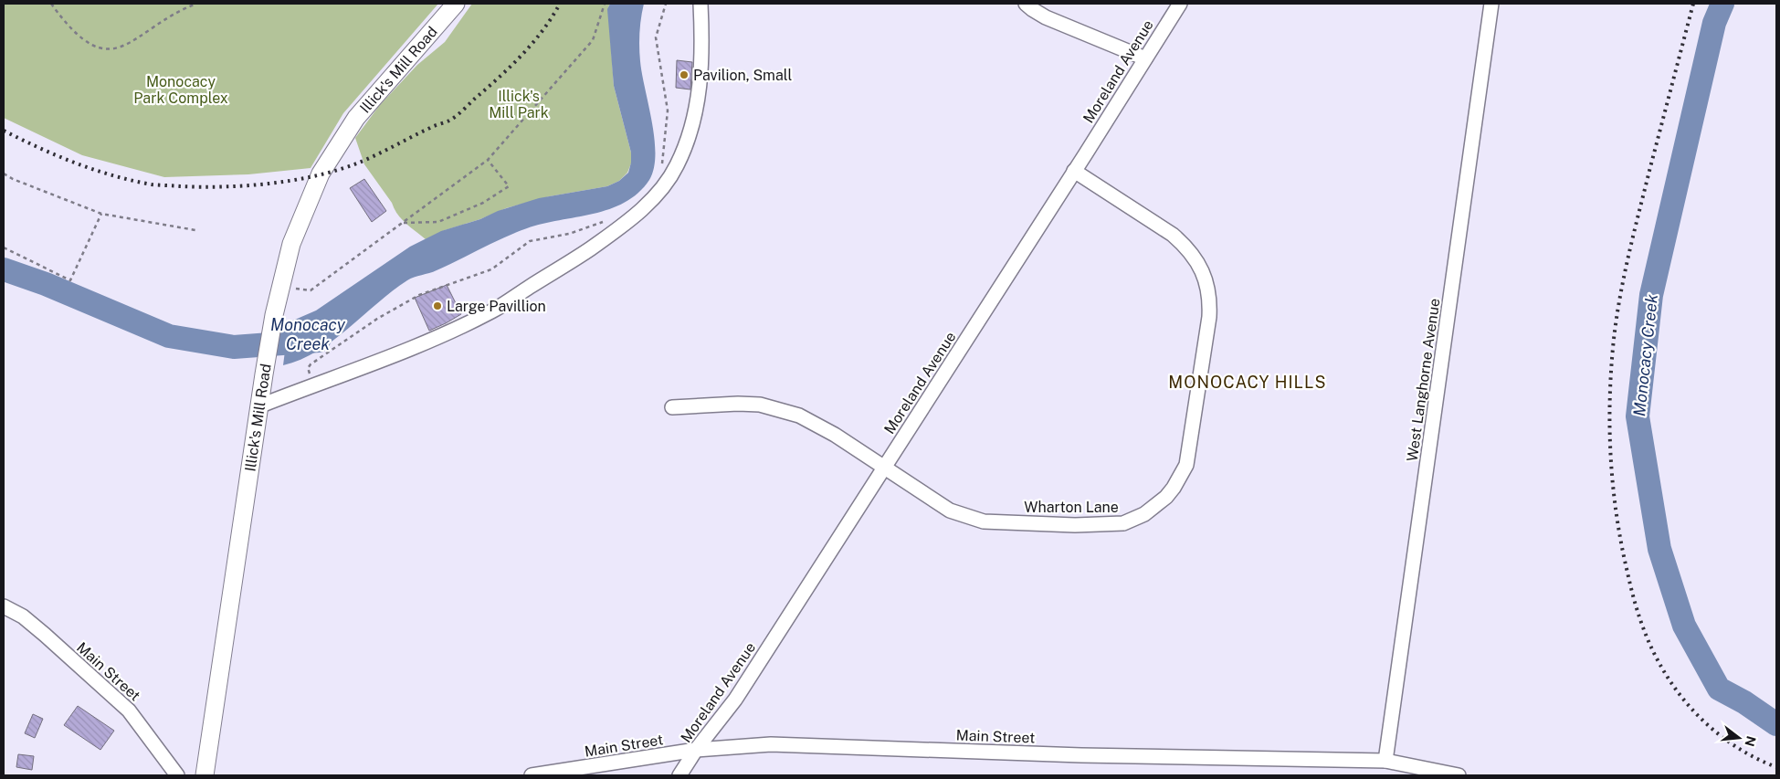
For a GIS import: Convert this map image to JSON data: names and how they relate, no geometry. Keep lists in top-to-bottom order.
{
  "streets": {
    "street": [
      "Illick's Mill Road",
      "Moreland Avenue",
      "West Langhorne Avenue",
      "Wharton Lane",
      "Main Street"
    ]
  },
  "crossings": [
    ["Moreland Avenue", "Wharton Lane"],
    ["Moreland Avenue", "Main Street"],
    ["West Langhorne Avenue", "Main Street"]
  ],
  "districts": ["MONOCACY HILLS"],
  "water": ["Monocacy Creek"],
  "parks": ["Monocacy Park Complex", "Illick's Mill Park"],
  "places": ["Pavilion, Small", "Large Pavillion"],
  "north": "right"
}
